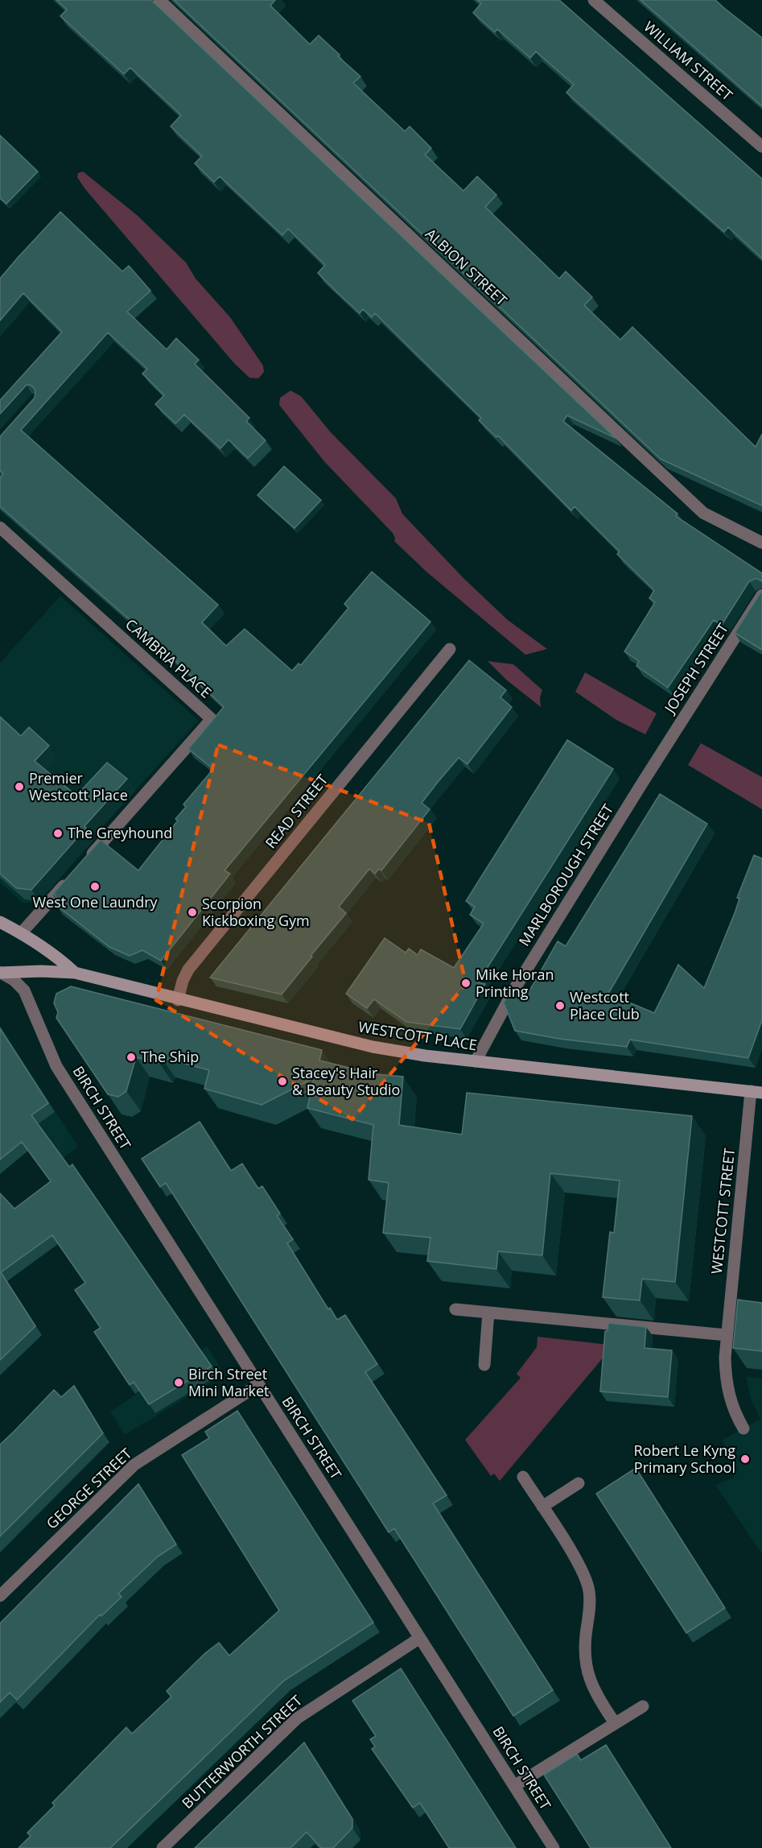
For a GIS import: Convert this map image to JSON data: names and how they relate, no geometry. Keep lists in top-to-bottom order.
{
  "streets": {
    "main road": ["WESTCOTT PLACE"],
    "street": [
      "WILLIAM STREET",
      "ALBION STREET",
      "CAMBRIA PLACE",
      "JOSEPH STREET",
      "READ STREET",
      "MARLBOROUGH STREET",
      "BIRCH STREET",
      "WESTCOTT STREET",
      "GEORGE STREET",
      "BUTTERWORTH STREET"
    ]
  },
  "crossings": [
    ["JOSEPH STREET", "MARLBOROUGH STREET"],
    ["READ STREET", "WESTCOTT PLACE"],
    ["MARLBOROUGH STREET", "WESTCOTT PLACE"],
    ["WESTCOTT PLACE", "BIRCH STREET"],
    ["WESTCOTT PLACE", "WESTCOTT STREET"],
    ["BIRCH STREET", "GEORGE STREET"],
    ["BIRCH STREET", "BUTTERWORTH STREET"]
  ],
  "places": [
    "Premier Westcott Place",
    "The Greyhound",
    "West One Laundry",
    "Scorpion Kickboxing Gym",
    "Mike Horan Printing",
    "Westcott Place Club",
    "The Ship",
    "Stacey's Hair & Beauty Studio",
    "Birch Street Mini Market",
    "Robert Le Kyng Primary School"
  ]
}
